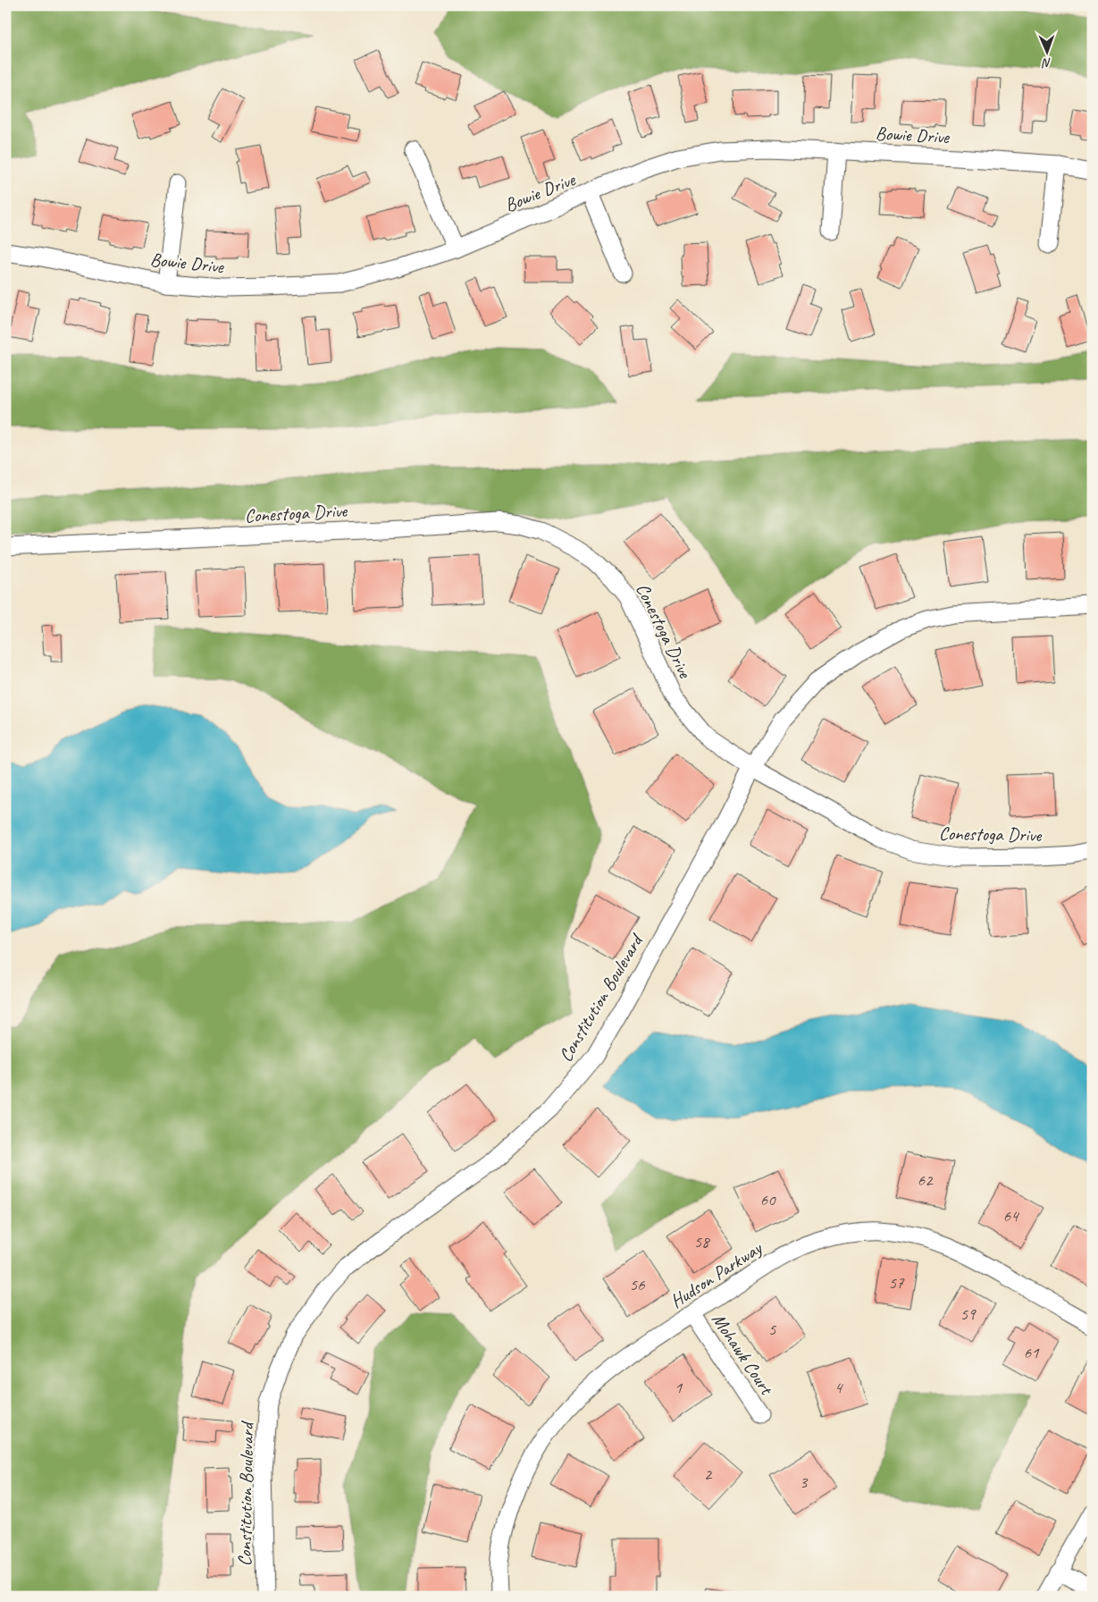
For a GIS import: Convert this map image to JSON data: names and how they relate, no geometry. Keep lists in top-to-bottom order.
{
  "streets": {
    "street": [
      "Bowie Drive",
      "Conestoga Drive",
      "Constitution Boulevard",
      "Hudson Parkway",
      "Mohawk Court"
    ]
  },
  "crossings": [
    ["Conestoga Drive", "Constitution Boulevard"],
    ["Hudson Parkway", "Mohawk Court"]
  ],
  "house_numbers": [
    "62",
    "60",
    "64",
    "58",
    "57",
    "56",
    "59",
    "5",
    "61",
    "1",
    "4",
    "2",
    "3"
  ],
  "north": "bottom"
}
